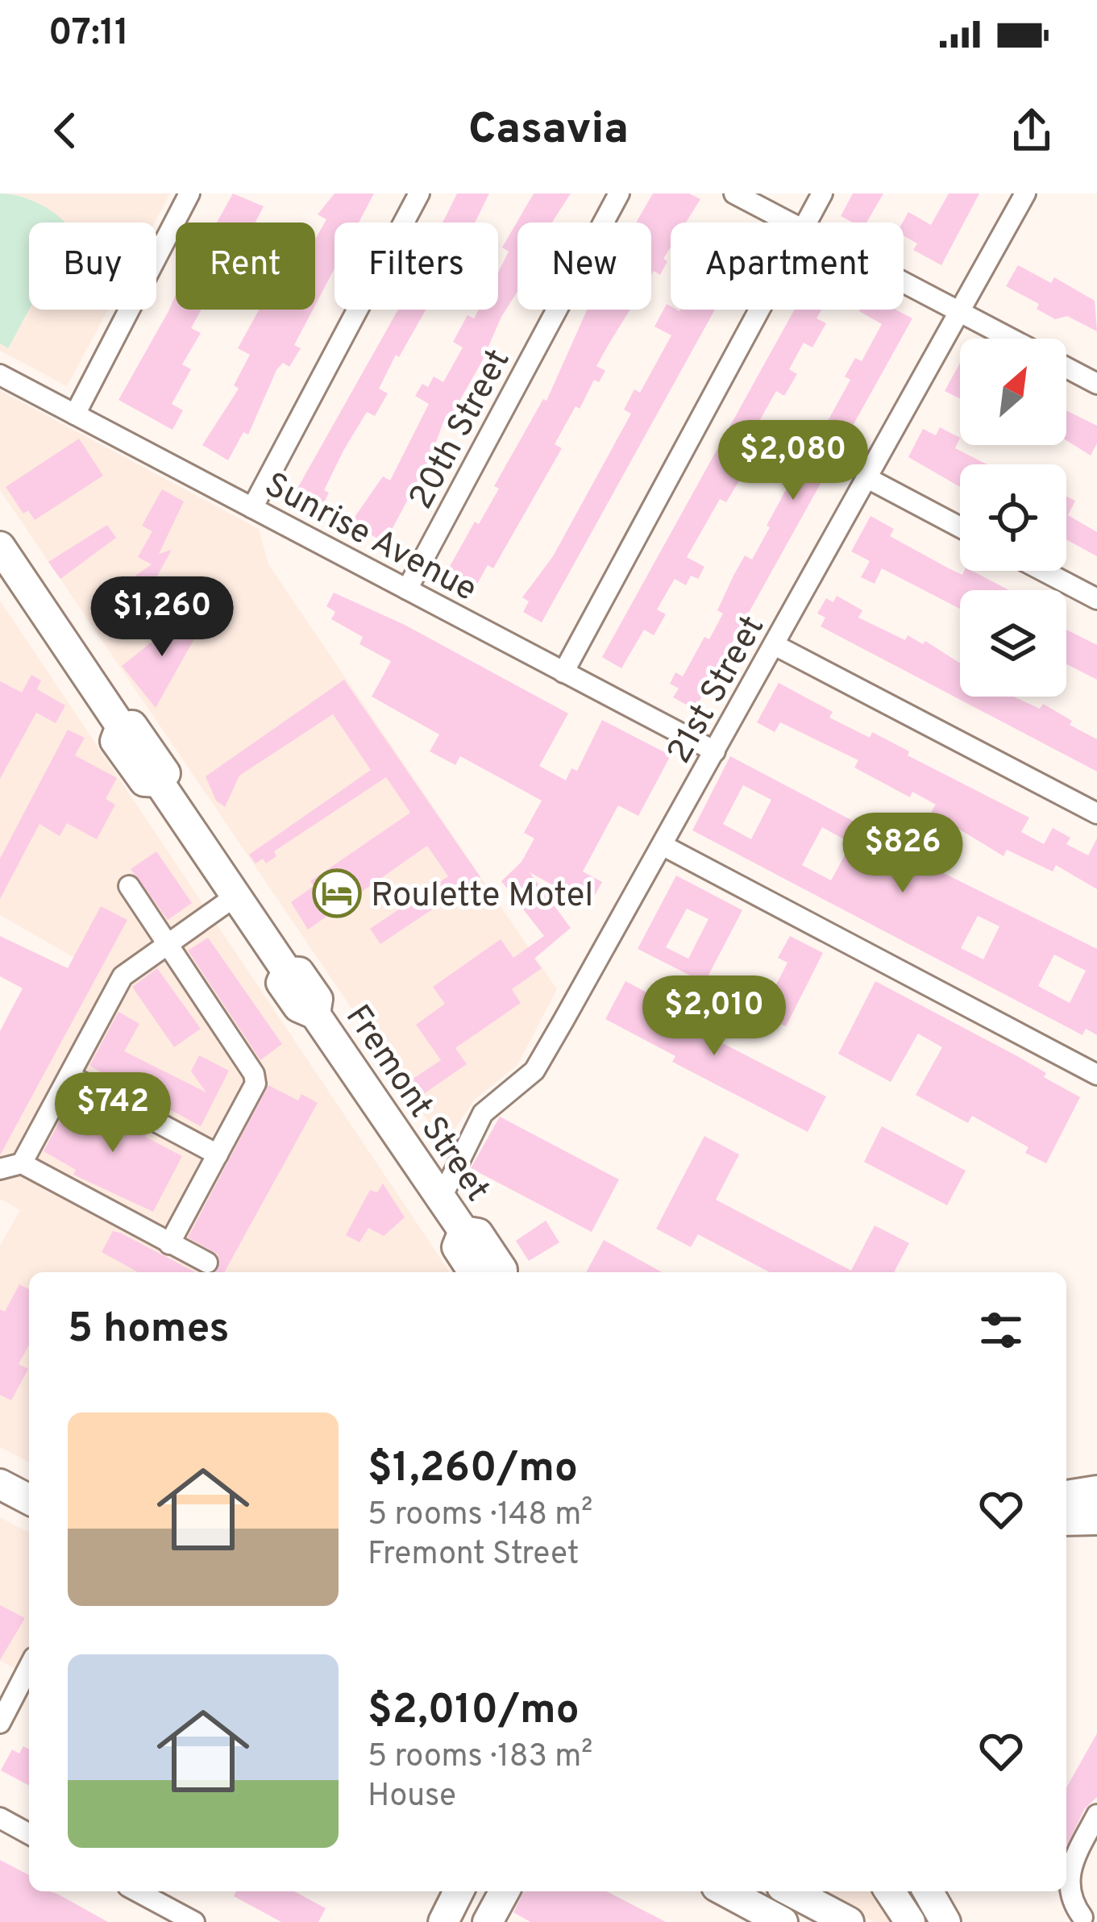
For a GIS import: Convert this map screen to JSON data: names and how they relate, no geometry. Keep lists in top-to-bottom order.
{
  "streets": {
    "main road": ["Fremont Street"],
    "street": ["20th Street", "Sunrise Avenue", "21st Street"]
  },
  "crossings": [
    ["20th Street", "Sunrise Avenue"],
    ["Sunrise Avenue", "21st Street"],
    ["21st Street", "Fremont Street"]
  ],
  "places": {
    "hotel": ["Roulette Motel"]
  },
  "north": "top right",
  "page": {
    "status": "07:11",
    "header": "Casavia",
    "chip": [
      "Buy",
      "Rent",
      "Filters",
      "New",
      "Apartment"
    ],
    "price": [
      "$2,080",
      "$1,260",
      "$826",
      "$2,010",
      "$742"
    ],
    "heading": "5 homes",
    "list": [
      {
        "name": "$1,260/mo",
        "note": "5 rooms · 148 m² · Fremont Street"
      },
      {
        "name": "$2,010/mo",
        "note": "5 rooms · 183 m² · House"
      }
    ]
  }
}
